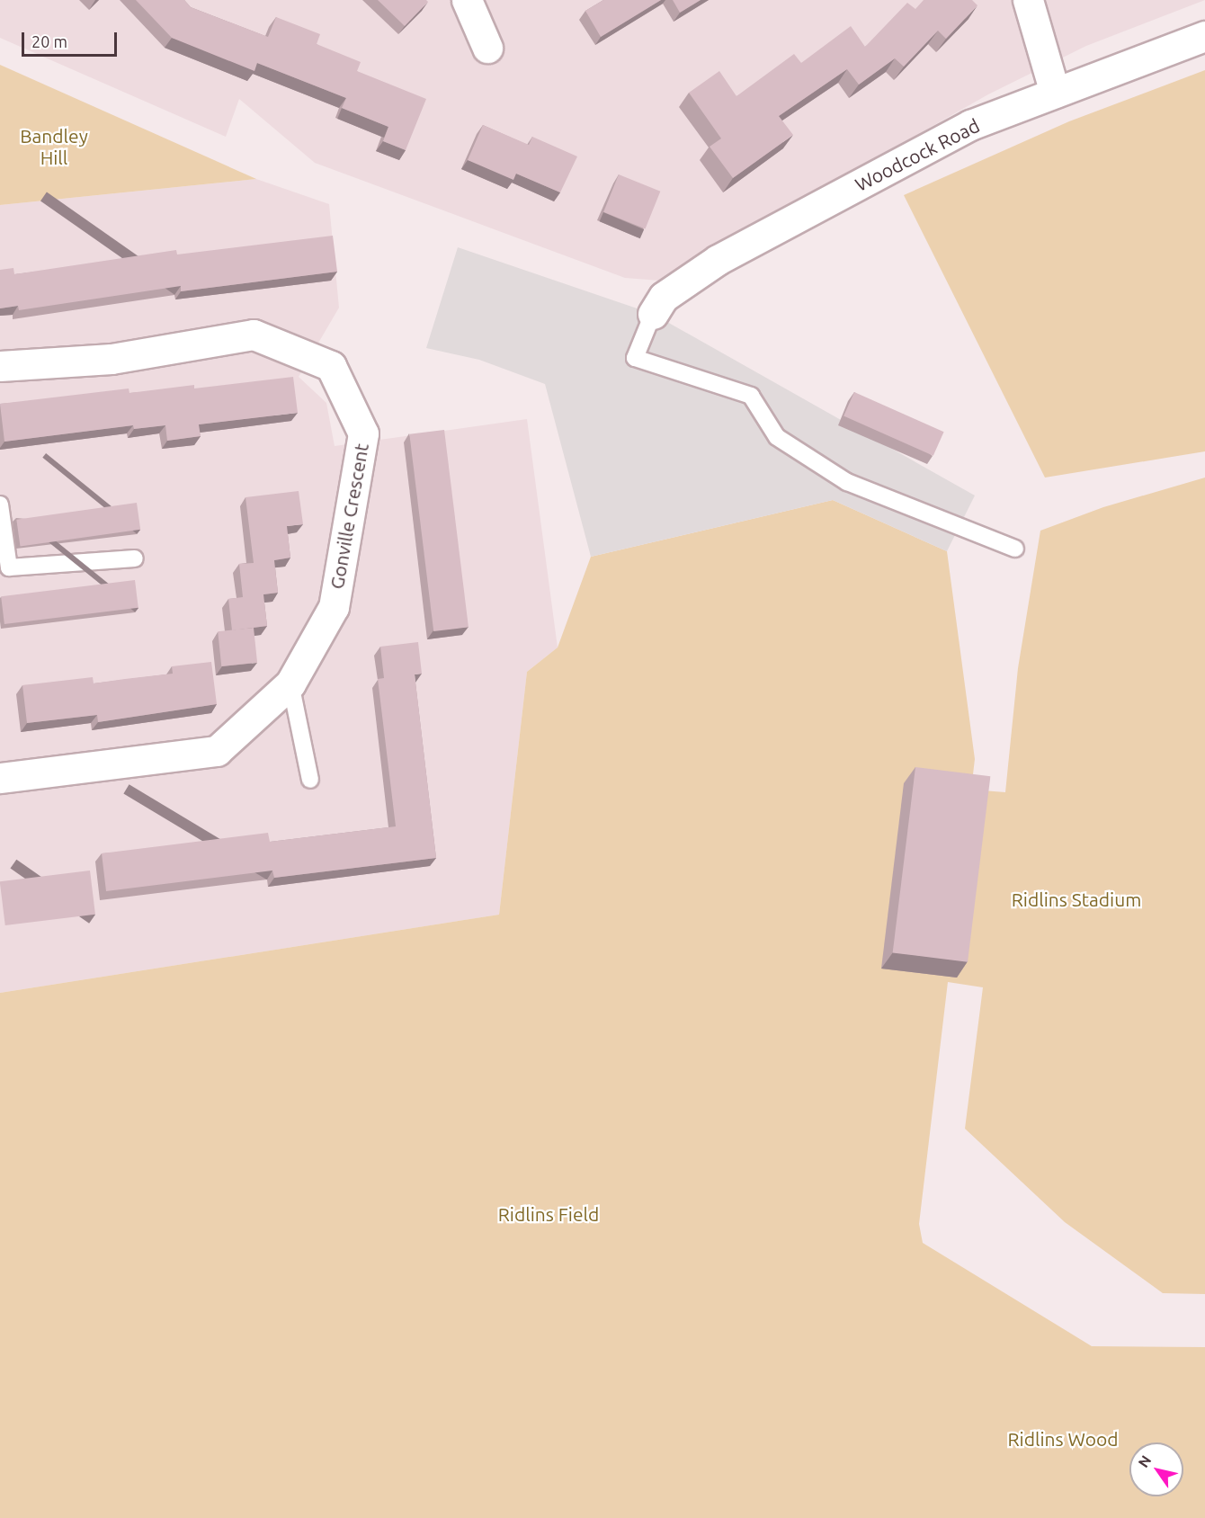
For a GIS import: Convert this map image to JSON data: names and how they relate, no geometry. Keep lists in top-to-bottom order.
{
  "streets": {
    "street": ["Woodcock Road", "Gonville Crescent"]
  },
  "parks": [
    "Bandley Hill",
    "Ridlins Stadium",
    "Ridlins Field",
    "Ridlins Wood"
  ],
  "scale_bar": "20 m",
  "north": "top left"
}
